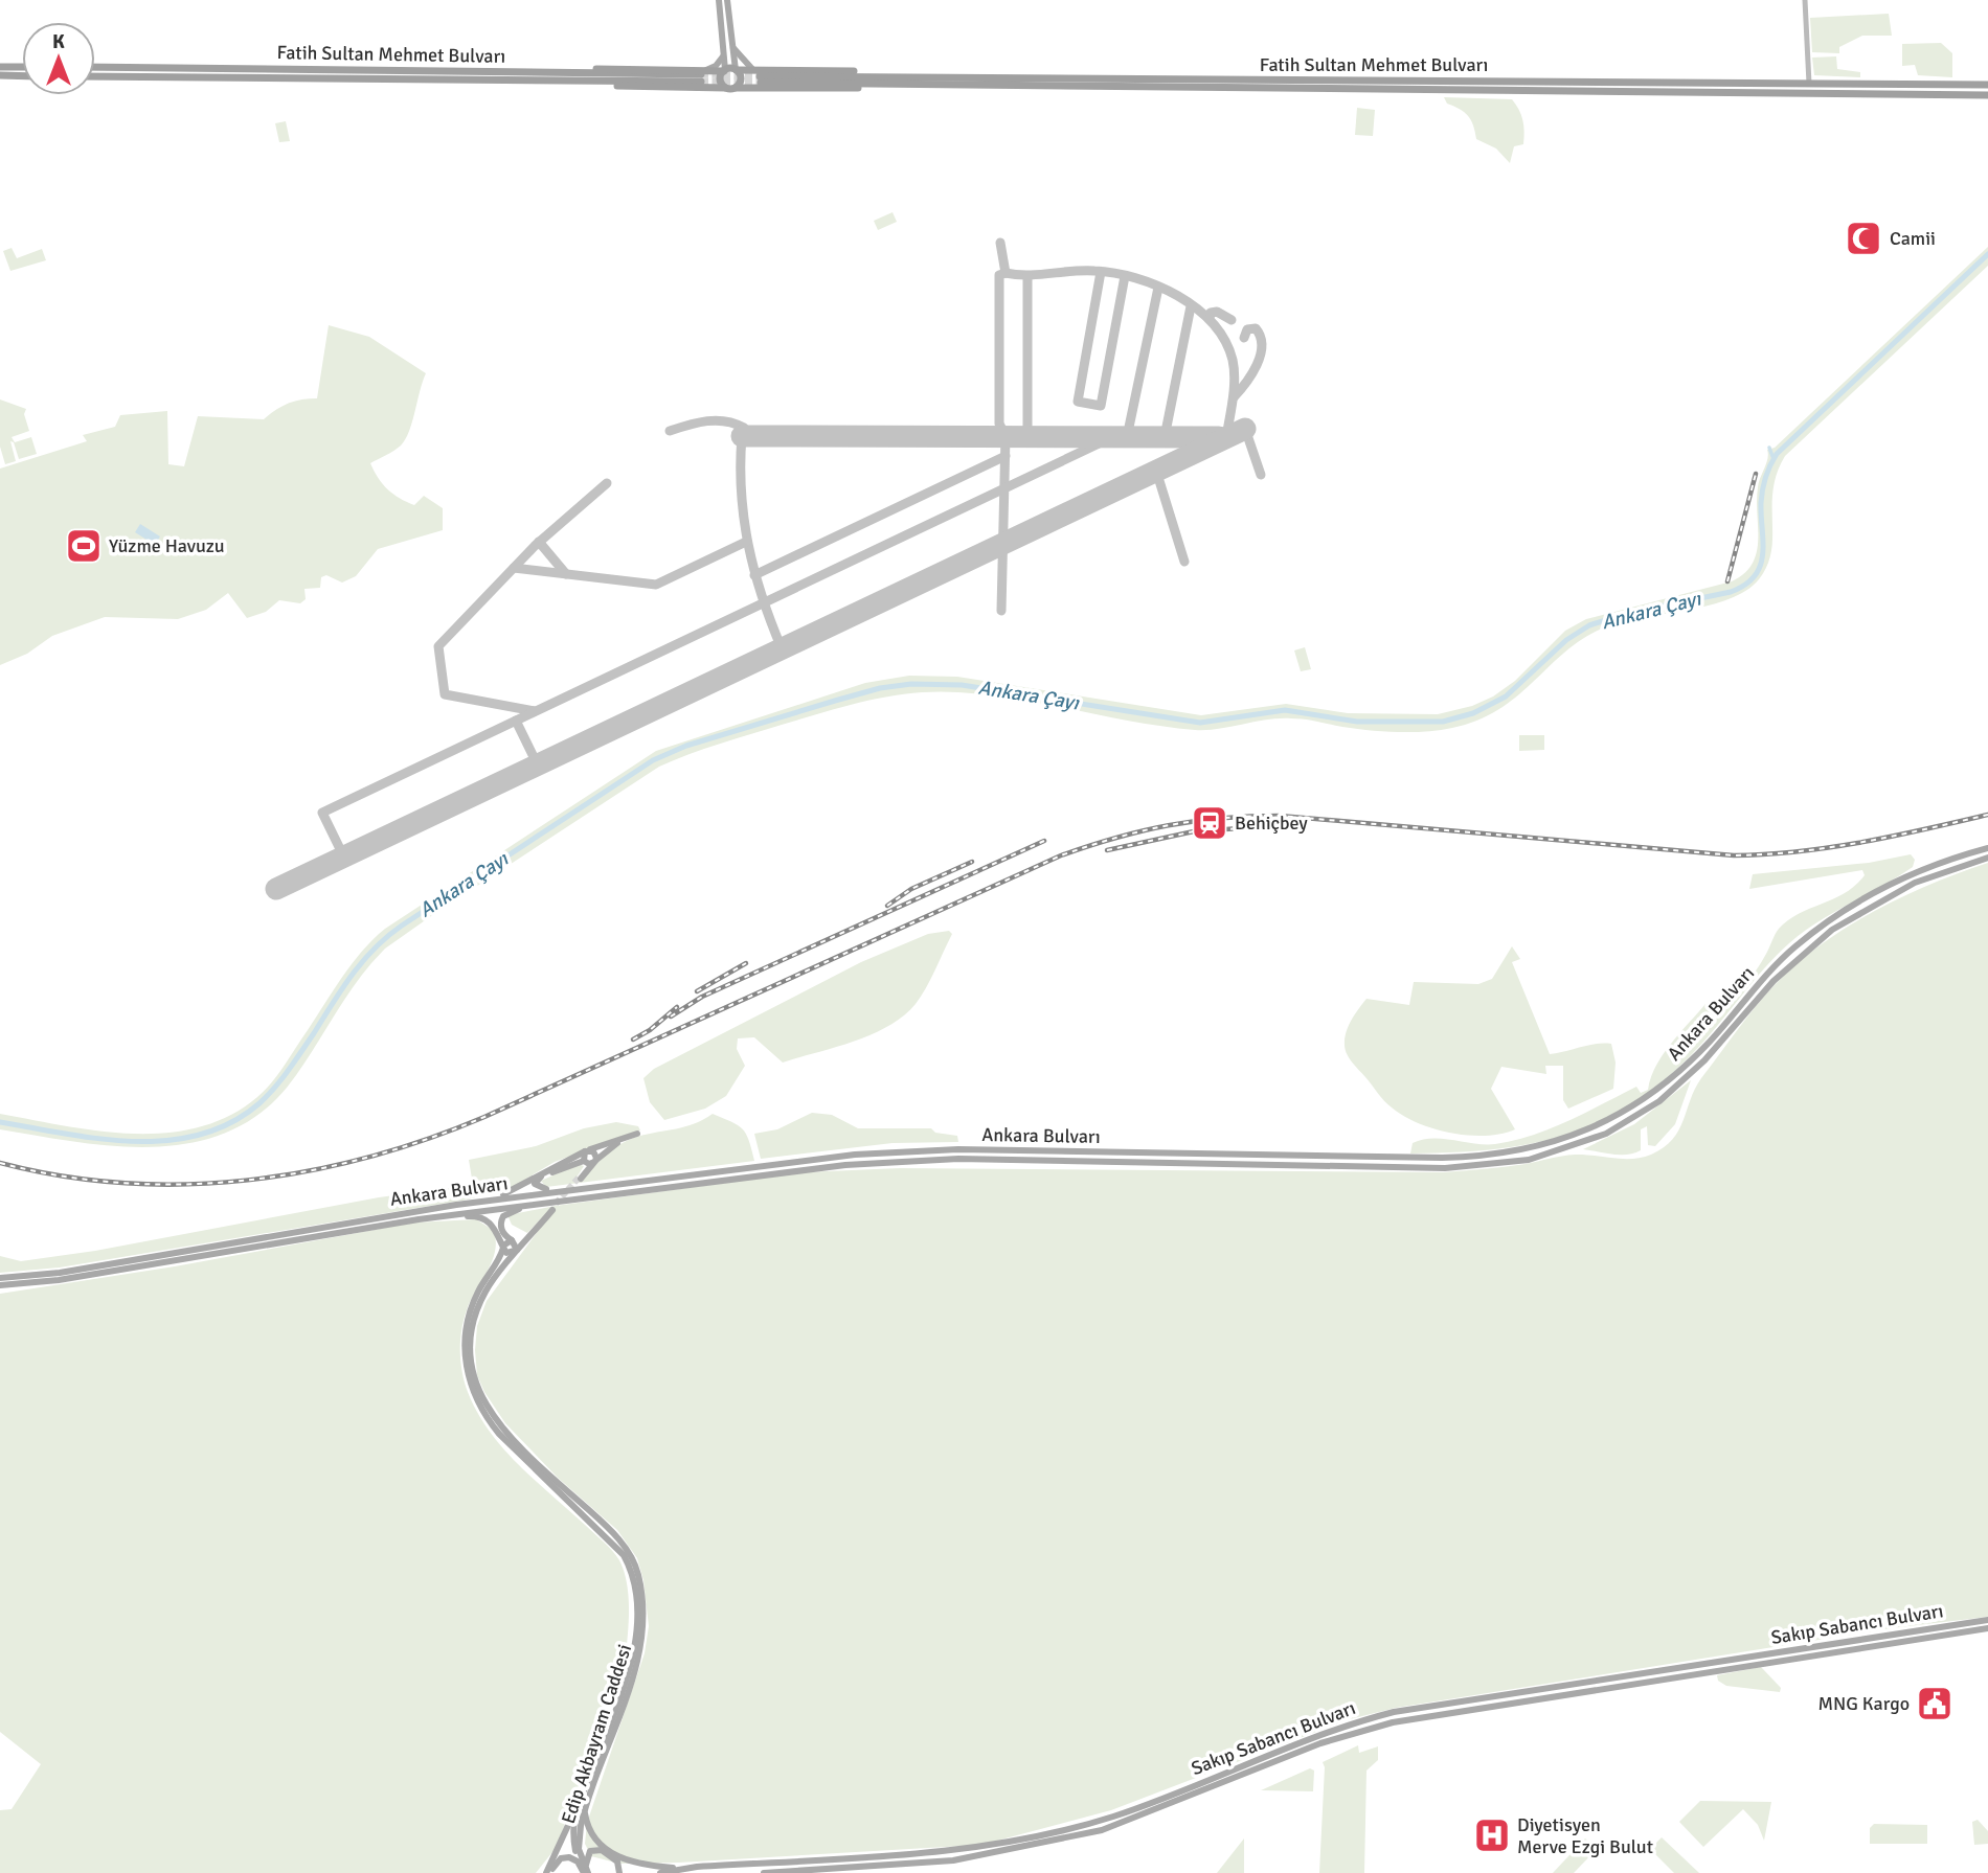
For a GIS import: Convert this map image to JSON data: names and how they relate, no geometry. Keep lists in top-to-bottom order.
{
  "streets": {
    "highway": ["Fatih Sultan Mehmet Bulvarı"],
    "main road": ["Ankara Bulvarı", "Sakıp Sabancı Bulvarı", "Edip Akbayram Caddesi"]
  },
  "crossings": [
    ["Ankara Bulvarı", "Edip Akbayram Caddesi"]
  ],
  "water": ["Ankara Çayı"],
  "places": {
    "mosque": ["Camii"],
    "sports": ["Yüzme Havuzu"],
    "station": ["Behiçbey"],
    "public building": ["MNG Kargo"],
    "hospital": ["Diyetisyen Merve Ezgi Bulut"]
  },
  "north": "top"
}
